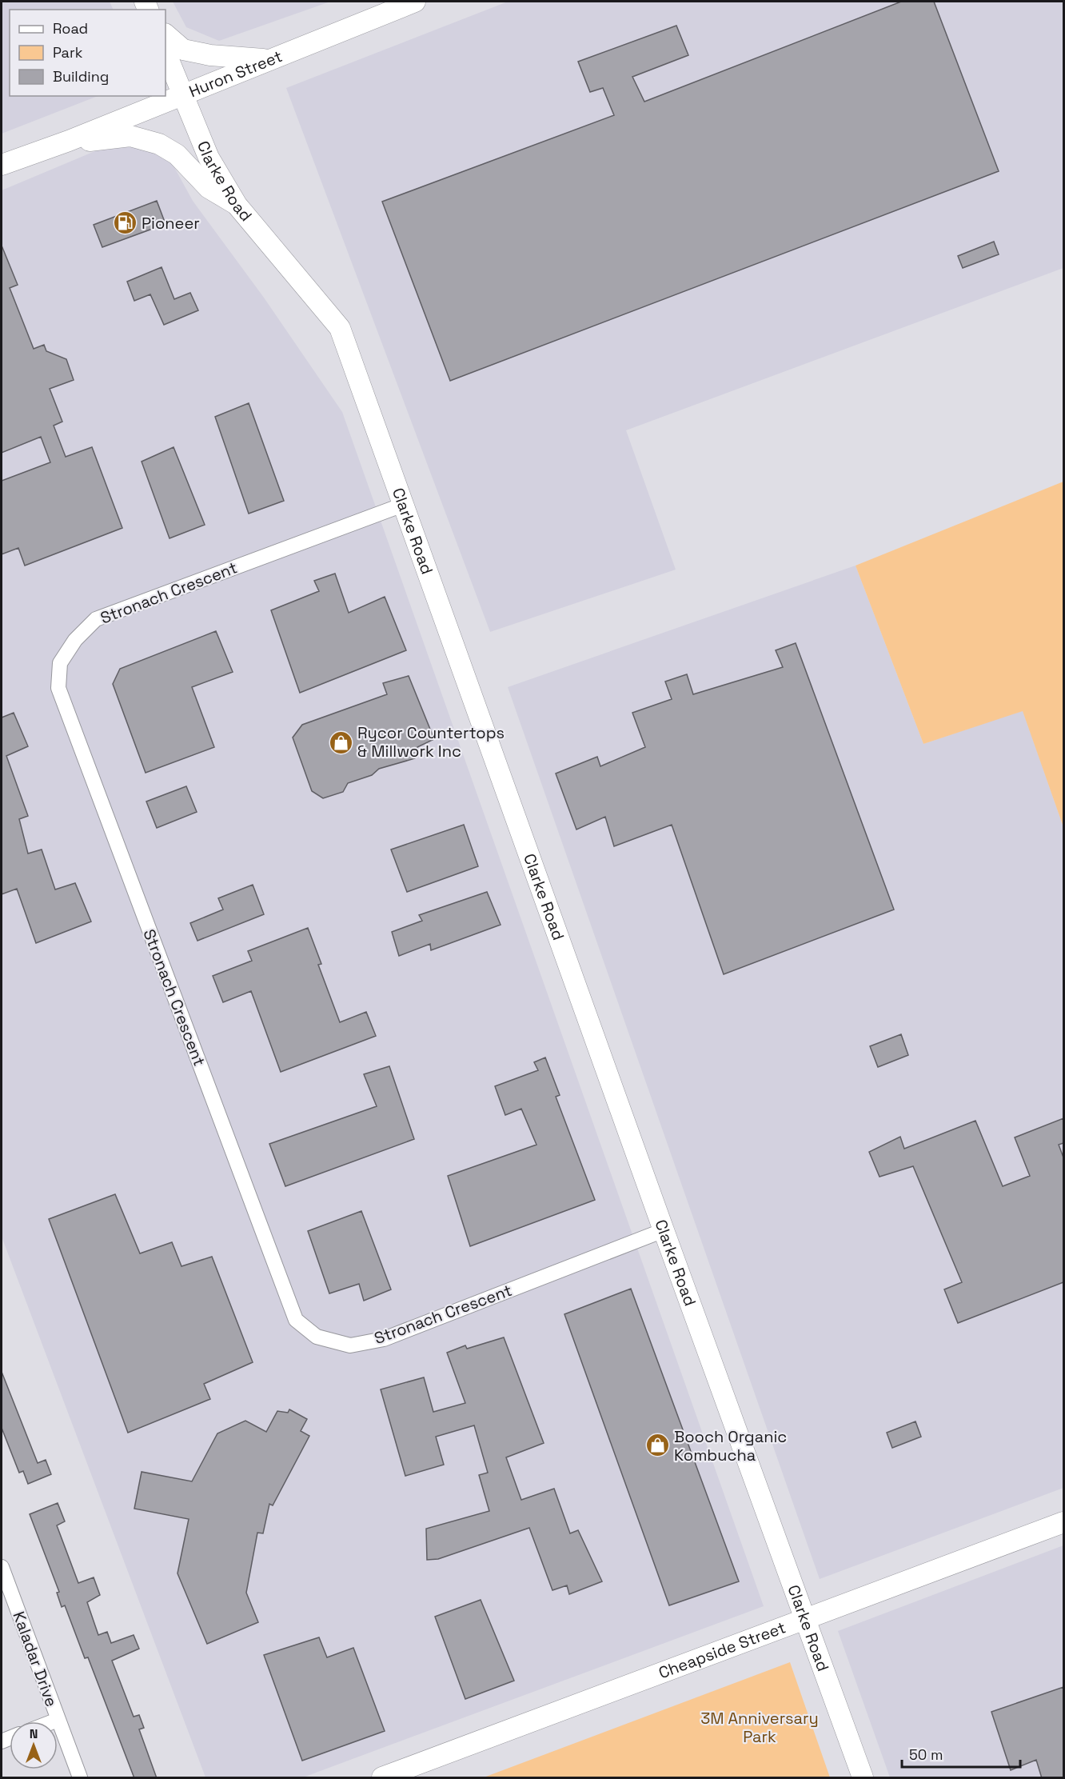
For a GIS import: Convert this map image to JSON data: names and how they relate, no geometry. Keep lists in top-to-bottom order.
{
  "streets": {
    "main road": ["Huron Street", "Clarke Road", "Cheapside Street"],
    "street": ["Stronach Crescent", "Kaladar Drive"]
  },
  "crossings": [
    ["Huron Street", "Clarke Road"],
    ["Clarke Road", "Stronach Crescent"],
    ["Clarke Road", "Cheapside Street"]
  ],
  "parks": ["3M Anniversary Park"],
  "places": {
    "fuel station": ["Pioneer"],
    "shop": ["Rycor Countertops & Millwork Inc", "Booch Organic Kombucha"]
  },
  "legend": ["Road", "Park", "Building"],
  "scale_bar": "50 m",
  "north": "top"
}
